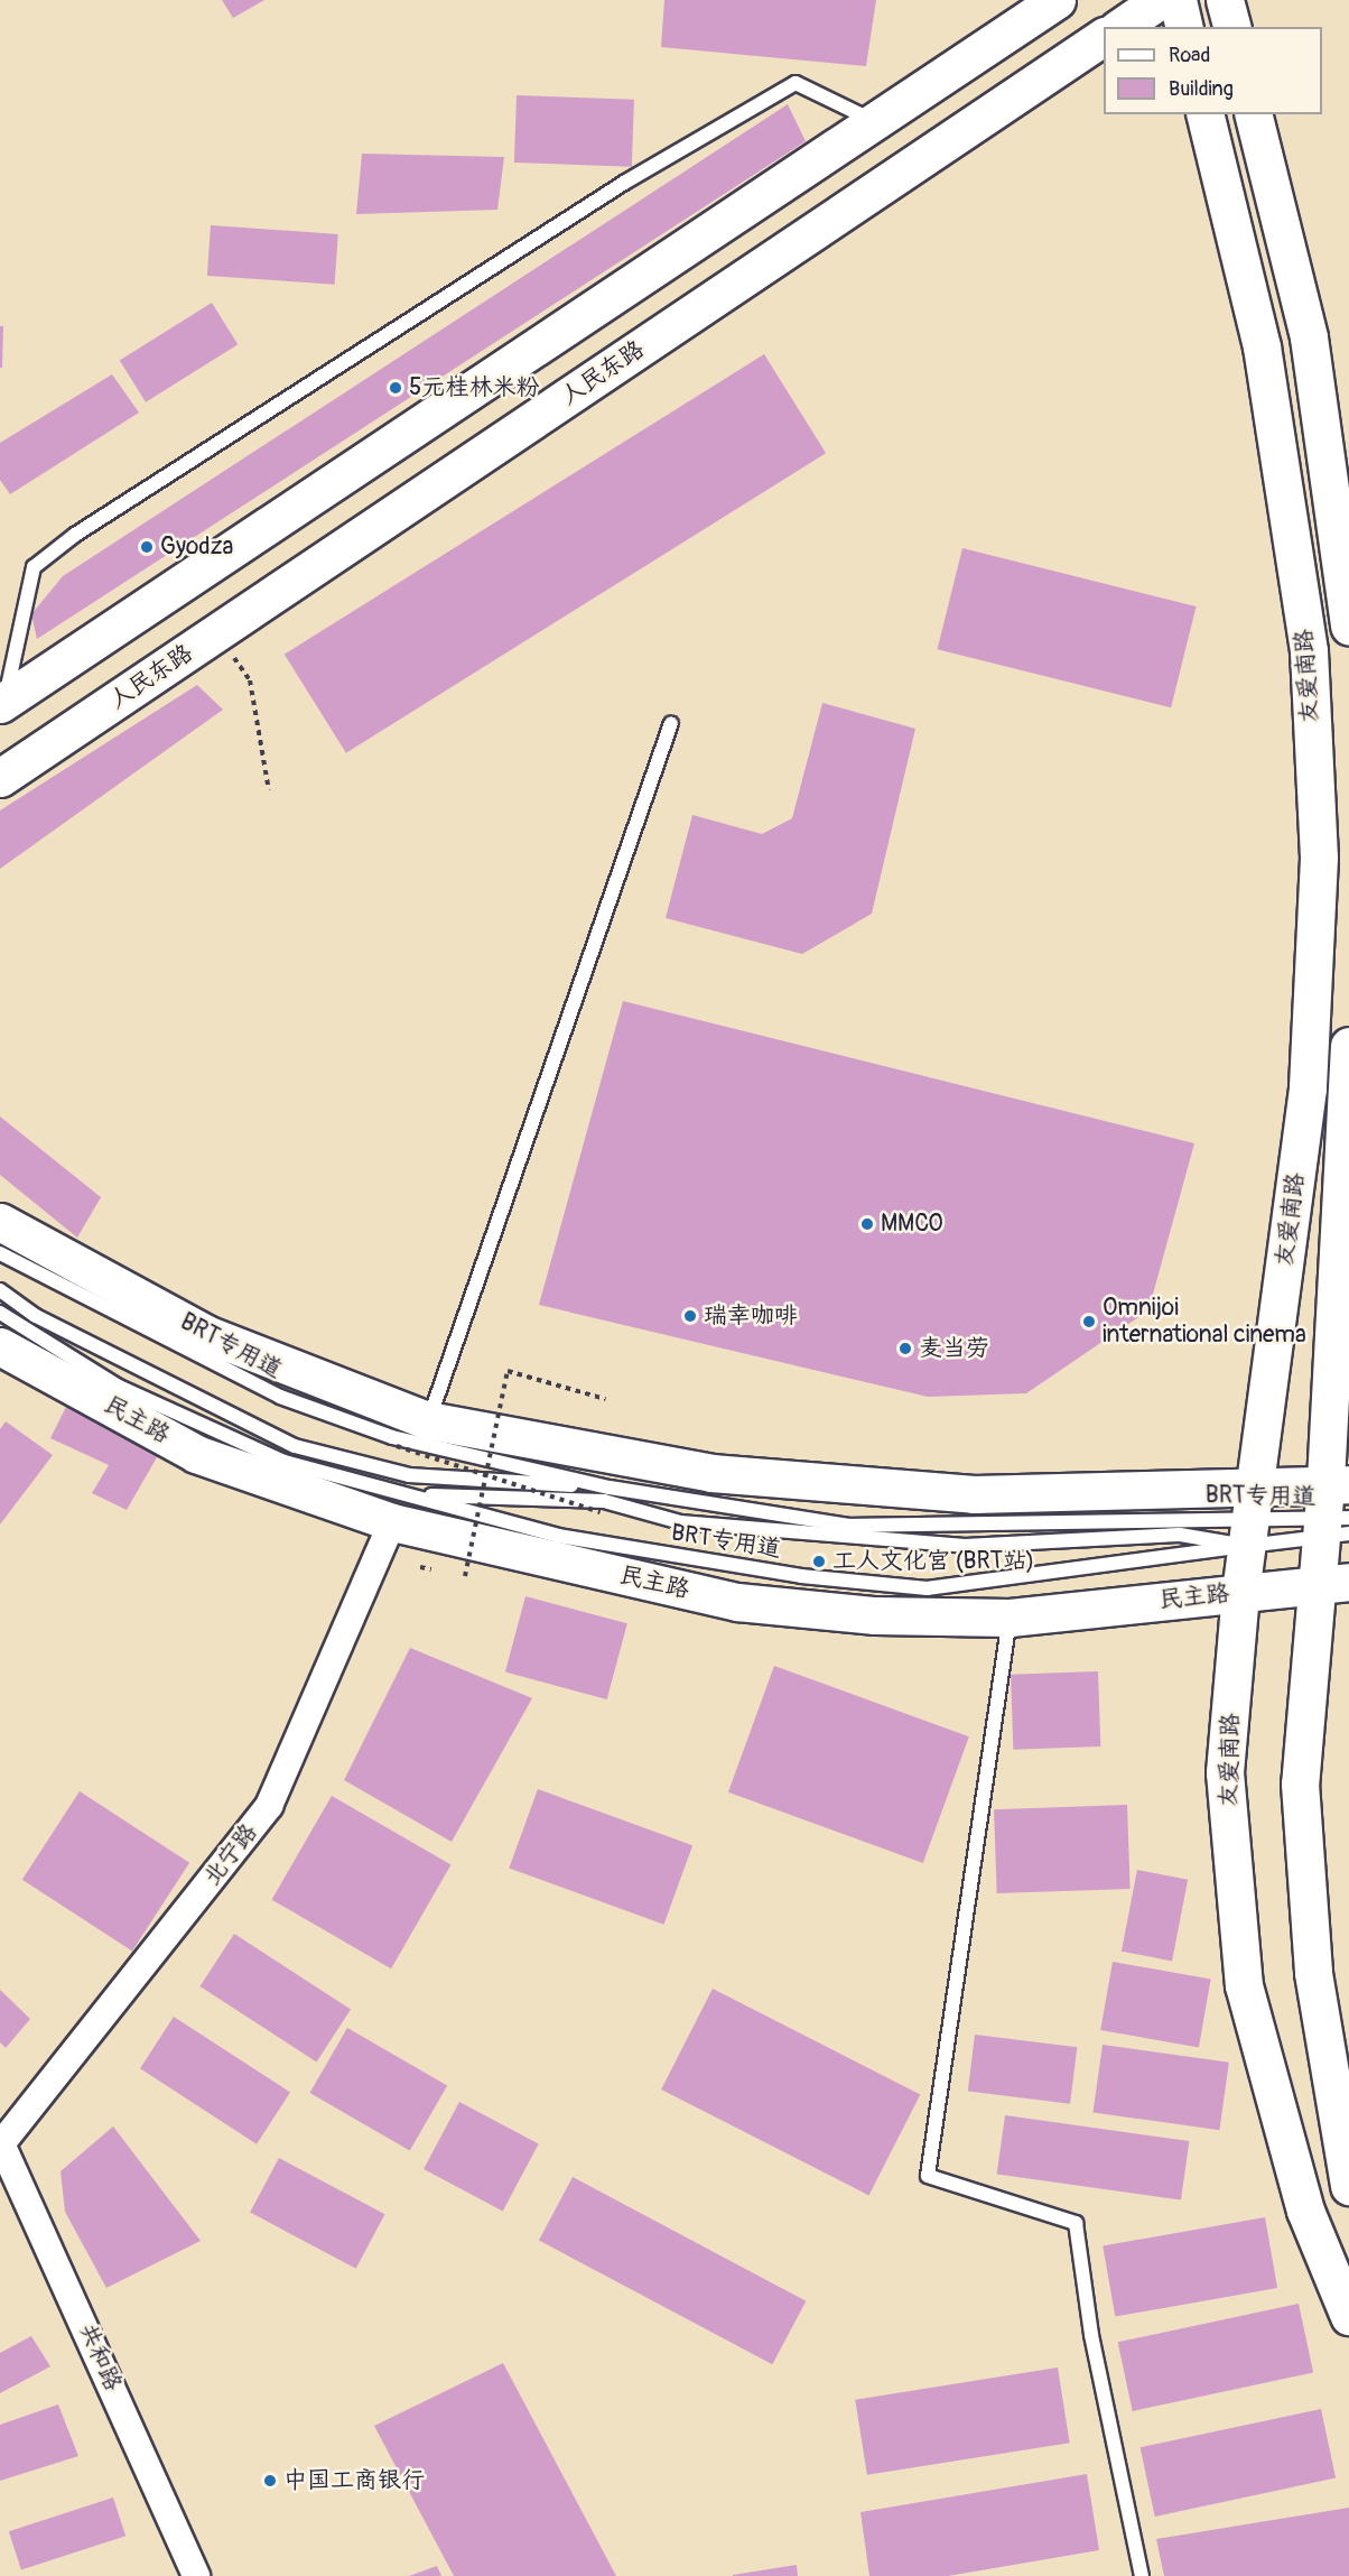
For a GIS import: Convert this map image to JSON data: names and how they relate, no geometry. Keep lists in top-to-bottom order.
{
  "streets": {
    "main road": ["人民东路", "友爱南路", "民主路"],
    "street": ["北宁路", "共和路"],
    "lane": ["BRT专用道"]
  },
  "crossings": [
    ["友爱南路", "BRT专用道"],
    ["友爱南路", "民主路"],
    ["BRT专用道", "民主路"],
    ["BRT专用道", "北宁路"],
    ["民主路", "北宁路"],
    ["北宁路", "共和路"]
  ],
  "places": [
    "5元桂林米粉",
    "Gyodza",
    "MMCO",
    "瑞幸咖啡",
    "Omnijoi international cinema",
    "麦当劳",
    "工人文化宫 (BRT站)",
    "中国工商银行"
  ],
  "legend": ["Road", "Building"]
}
